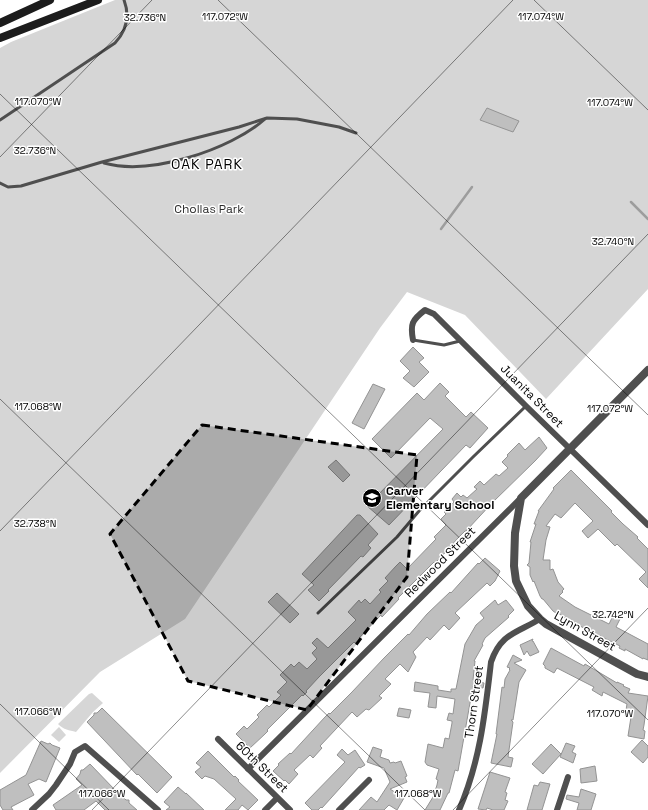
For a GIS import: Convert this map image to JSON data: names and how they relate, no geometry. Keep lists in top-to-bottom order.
{
  "streets": {
    "street": [
      "Juanita Street",
      "Redwood Street",
      "Lynn Street",
      "Thorn Street",
      "60th Street"
    ]
  },
  "crossings": [
    ["Juanita Street", "Redwood Street"],
    ["Redwood Street", "Lynn Street"],
    ["Redwood Street", "60th Street"],
    ["Lynn Street", "Thorn Street"]
  ],
  "districts": ["OAK PARK"],
  "parks": ["Chollas Park"],
  "places": {
    "school or university": ["Carver Elementary School"]
  },
  "coordinates": [
    "117.072°W",
    "117.074°W",
    "32.736°N",
    "117.070°W",
    "32.740°N",
    "117.068°W",
    "32.738°N",
    "32.742°N",
    "117.066°W"
  ]
}
